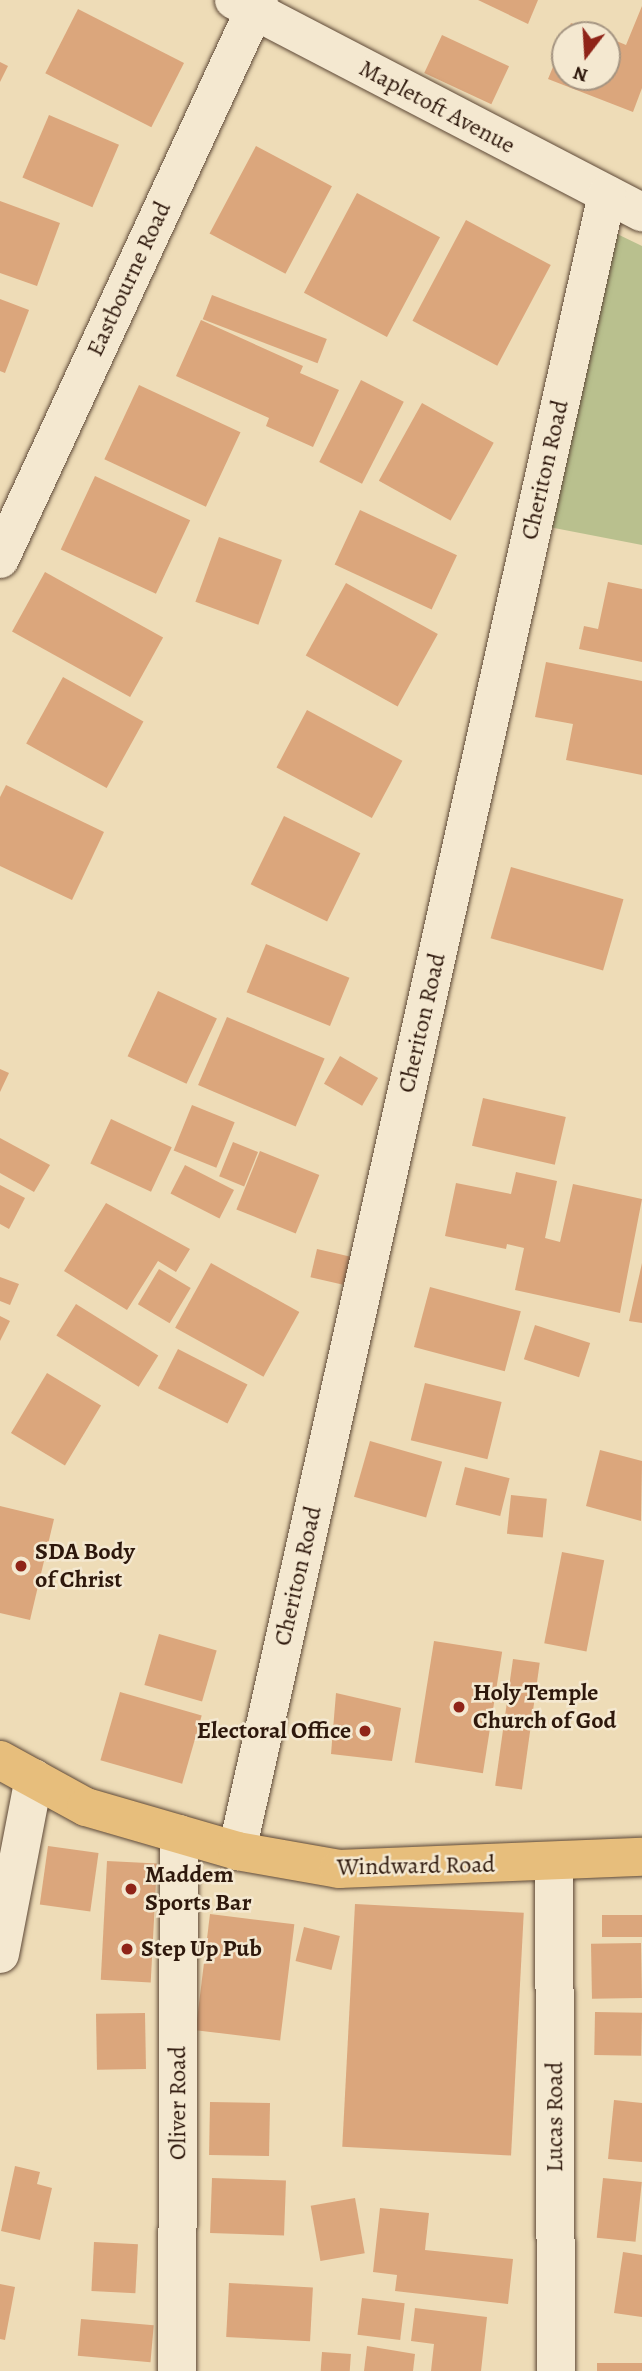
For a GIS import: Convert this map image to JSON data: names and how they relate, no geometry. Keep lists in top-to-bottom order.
{
  "streets": {
    "main road": ["Windward Road"],
    "street": [
      "Mapletoft Avenue",
      "Eastbourne Road",
      "Cheriton Road",
      "Oliver Road",
      "Lucas Road"
    ]
  },
  "crossings": [
    ["Mapletoft Avenue", "Eastbourne Road"],
    ["Mapletoft Avenue", "Cheriton Road"],
    ["Cheriton Road", "Windward Road"],
    ["Windward Road", "Oliver Road"],
    ["Windward Road", "Lucas Road"]
  ],
  "places": [
    "SDA Body of Christ",
    "Holy Temple Church of God",
    "Electoral Office",
    "Maddem Sports Bar",
    "Step Up Pub"
  ],
  "north": "bottom"
}
